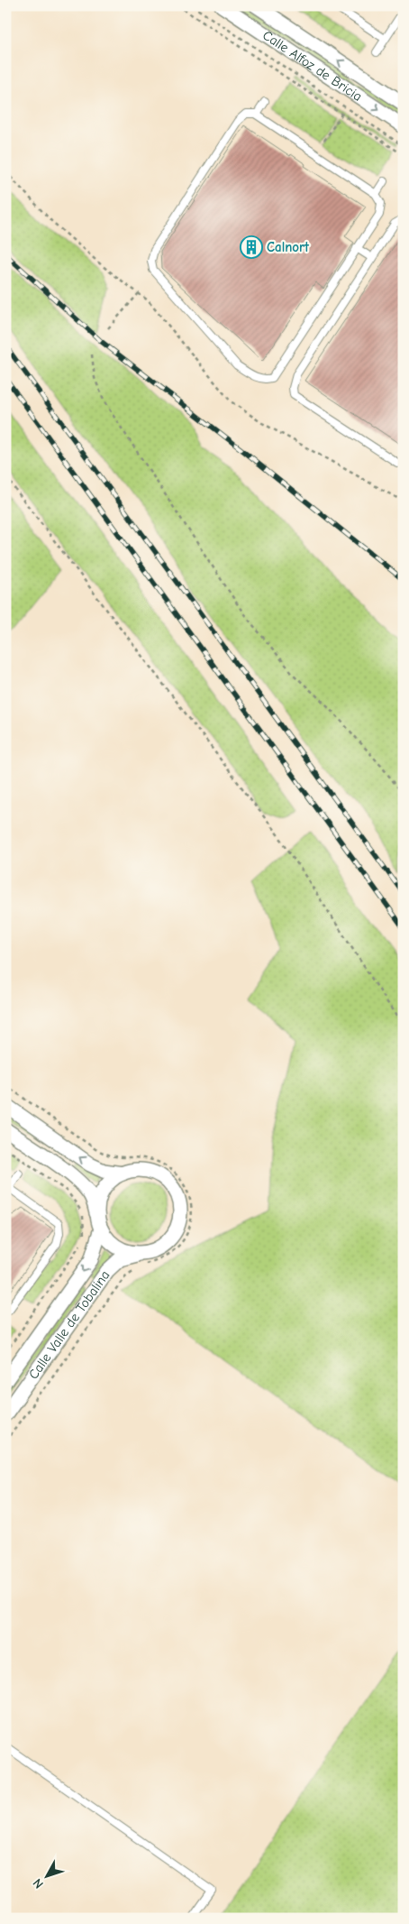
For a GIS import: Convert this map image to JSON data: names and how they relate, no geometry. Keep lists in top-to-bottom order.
{
  "streets": {
    "street": ["Calle Alfoz de Bricia", "Calle Valle de Tobalina"]
  },
  "places": {
    "building": ["Calnort"]
  },
  "north": "bottom left"
}
